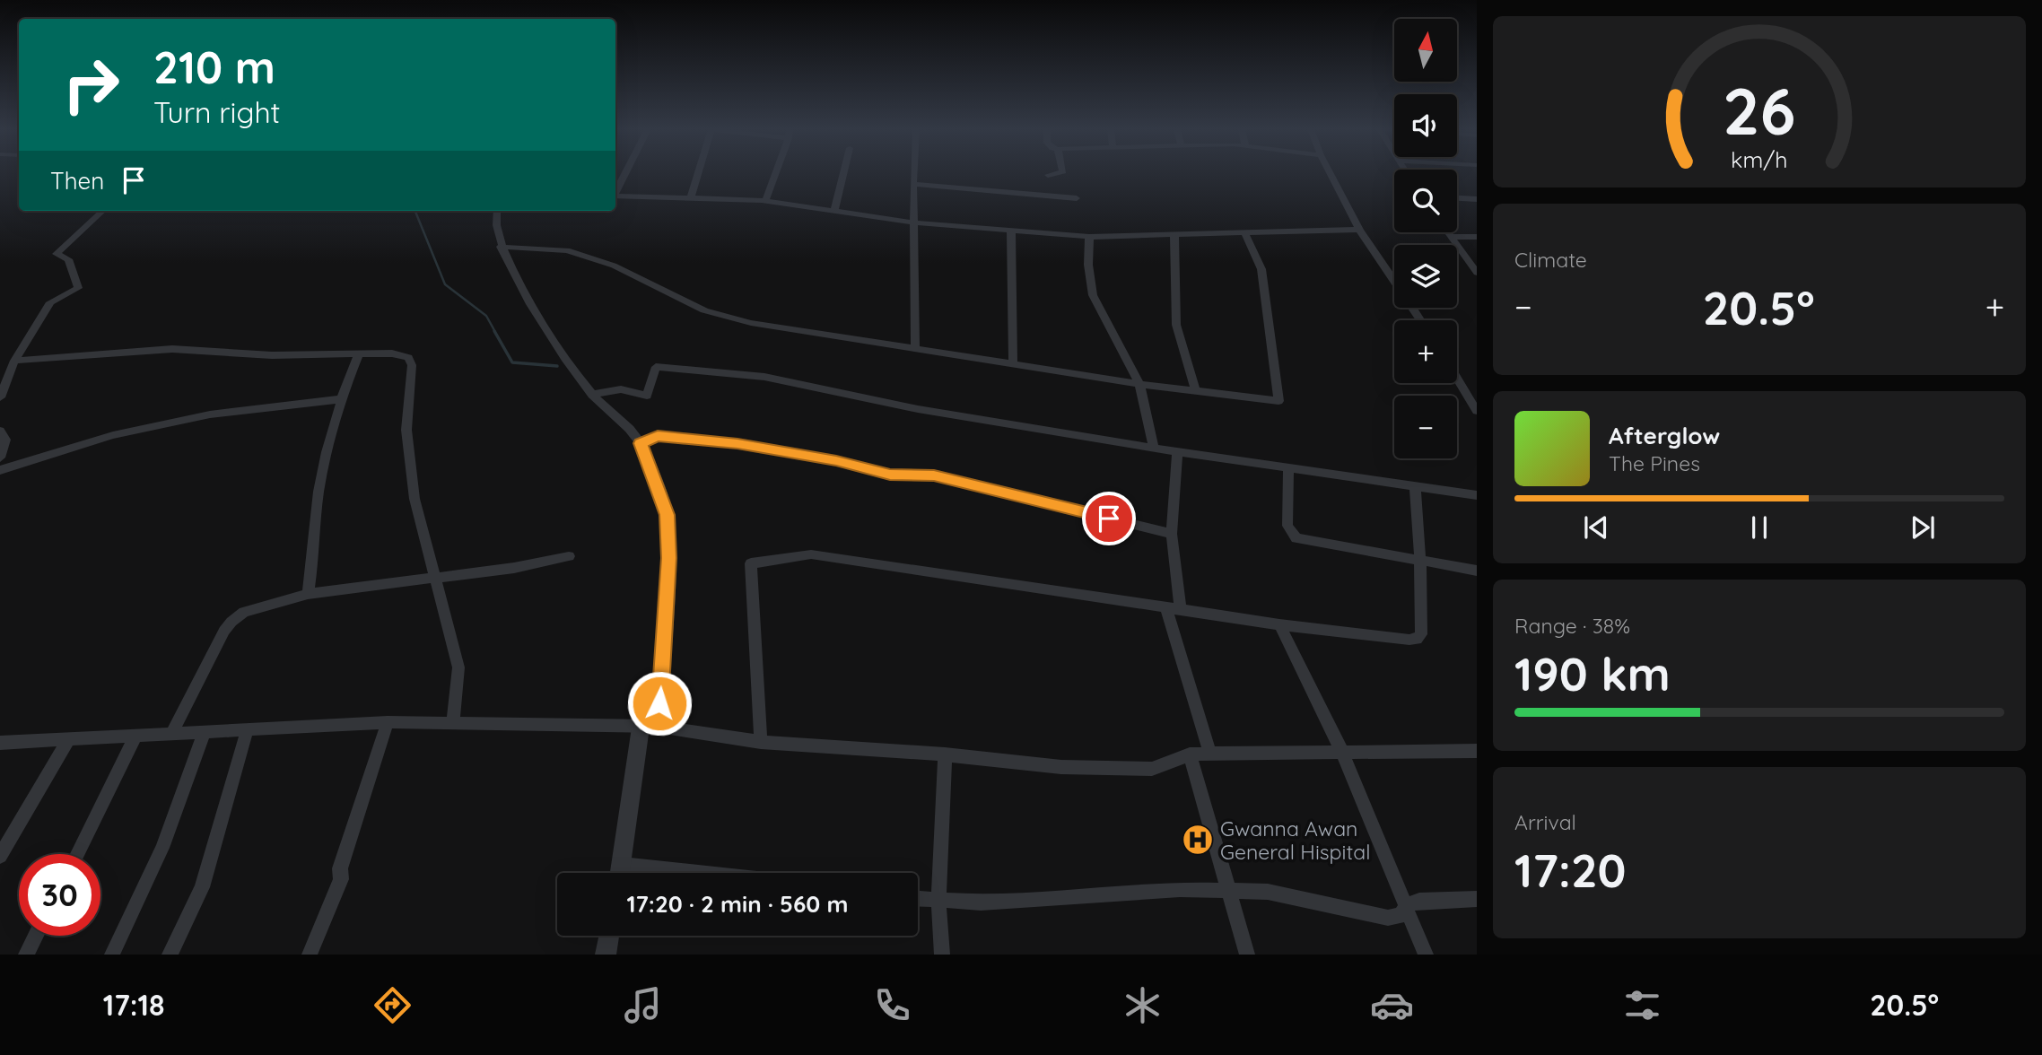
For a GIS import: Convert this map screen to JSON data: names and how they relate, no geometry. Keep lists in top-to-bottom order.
{
  "places": {
    "hospital": ["Gwanna Awan General Hispital"]
  },
  "north": "top",
  "page": {
    "map_buttons": ["+", "−"],
    "turn": ["210 m", "Turn right"],
    "then": "Then",
    "tile": [
      "Climate",
      ["Range · 38%", "190 km"],
      ["Arrival", "17:20"]
    ],
    "heat": ["−", "20.5°", "+"],
    "song": ["Afterglow", "The Pines"],
    "limit": "30",
    "trip": "17:20 · 2 min · 560 m",
    "tabs": ["17:18", "20.5°"],
    "gauge": ["26", "km/h"]
  }
}
